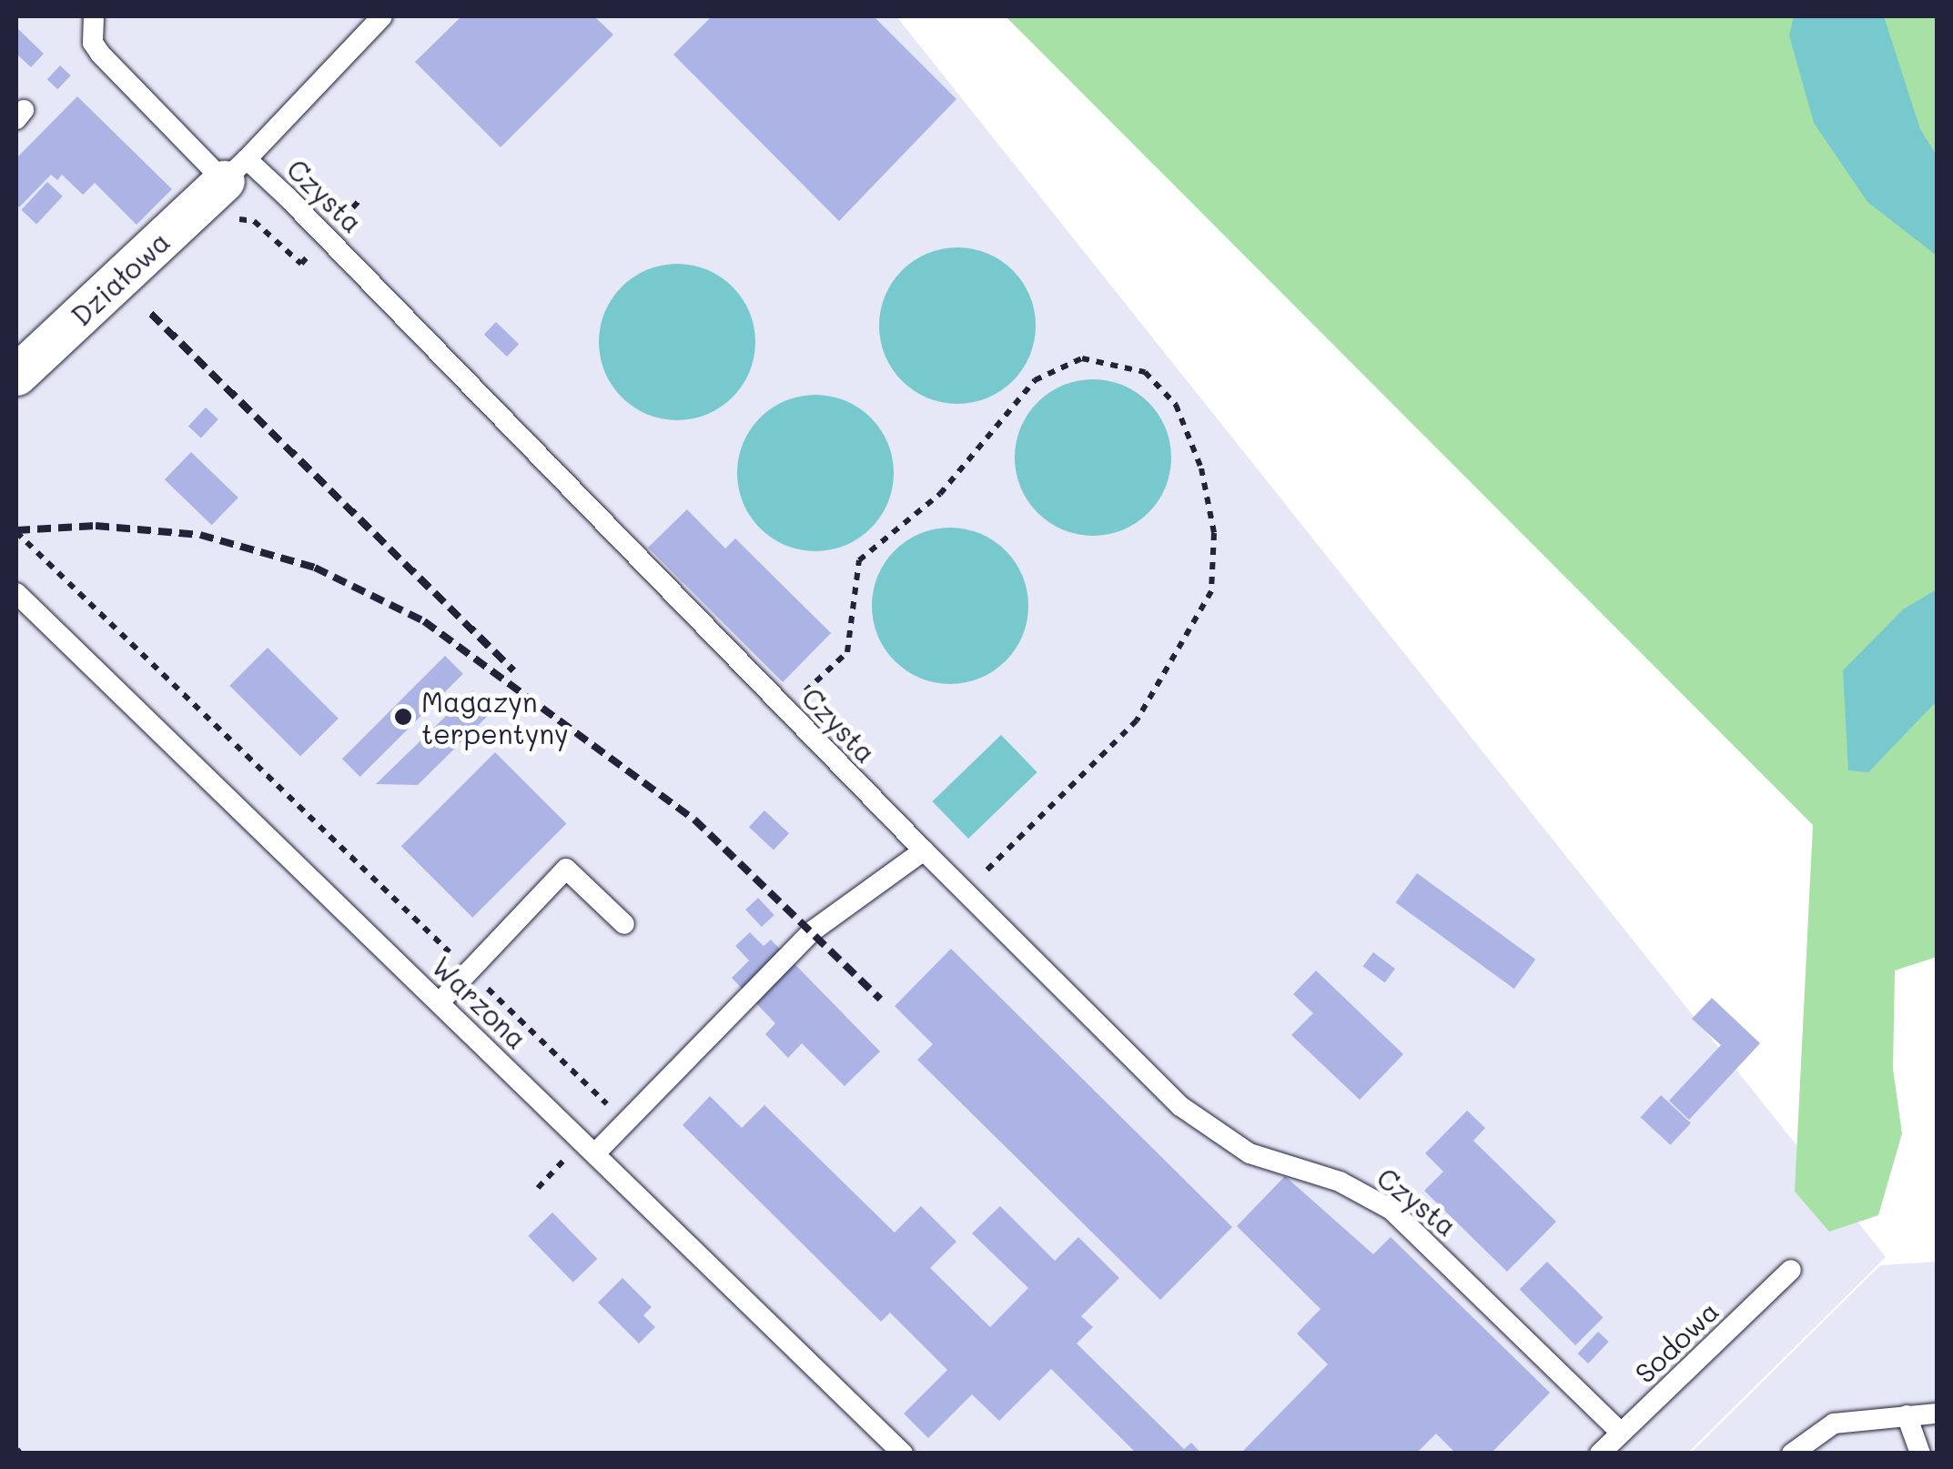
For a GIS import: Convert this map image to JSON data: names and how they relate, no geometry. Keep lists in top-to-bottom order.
{
  "streets": {
    "street": ["Działowa"],
    "lane": ["Czysta", "Warzona", "Sodowa"]
  },
  "crossings": [
    ["Czysta", "Działowa"],
    ["Czysta", "Sodowa"]
  ],
  "places": ["Magazyn terpentyny"]
}
